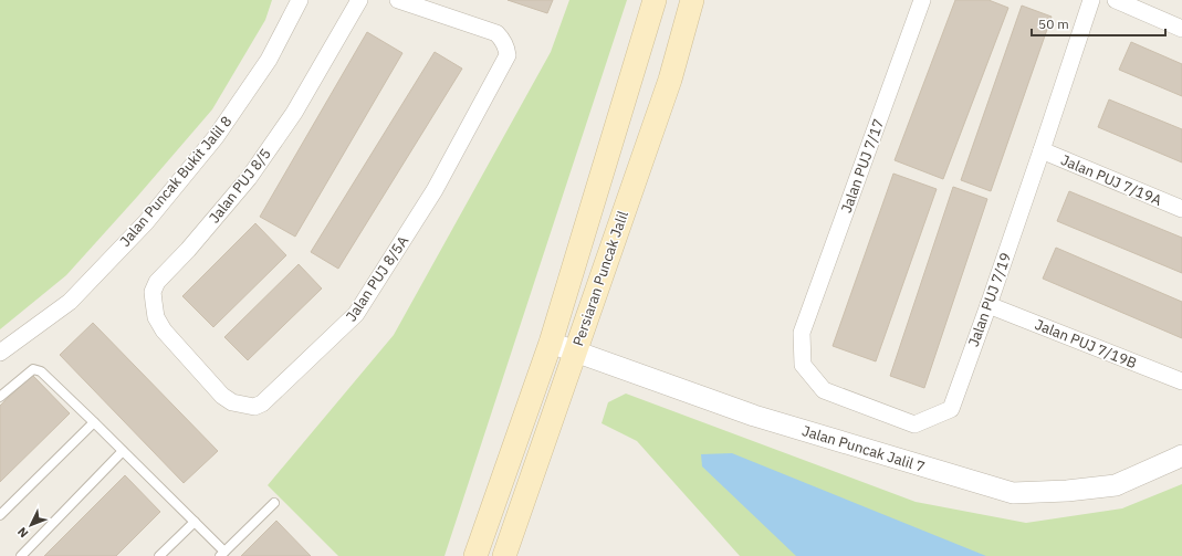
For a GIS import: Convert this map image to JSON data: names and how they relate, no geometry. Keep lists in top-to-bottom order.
{
  "streets": {
    "main road": ["Persiaran Puncak Jalil"],
    "street": [
      "Jalan PUJ 7/17",
      "Jalan PUJ 7/19A",
      "Jalan Puncak Bukit Jalil 8",
      "Jalan PUJ 8/5",
      "Jalan PUJ 8/5A",
      "Jalan PUJ 7/19",
      "Jalan PUJ 7/19B",
      "Jalan Puncak Jalil 7"
    ]
  },
  "crossings": [
    ["Jalan PUJ 7/17", "Jalan PUJ 7/19"],
    ["Jalan PUJ 7/19A", "Jalan PUJ 7/19"],
    ["Jalan PUJ 8/5", "Jalan PUJ 8/5A"],
    ["Persiaran Puncak Jalil", "Jalan Puncak Jalil 7"],
    ["Jalan PUJ 7/19", "Jalan PUJ 7/19B"]
  ],
  "scale_bar": "50 m",
  "north": "bottom left"
}
